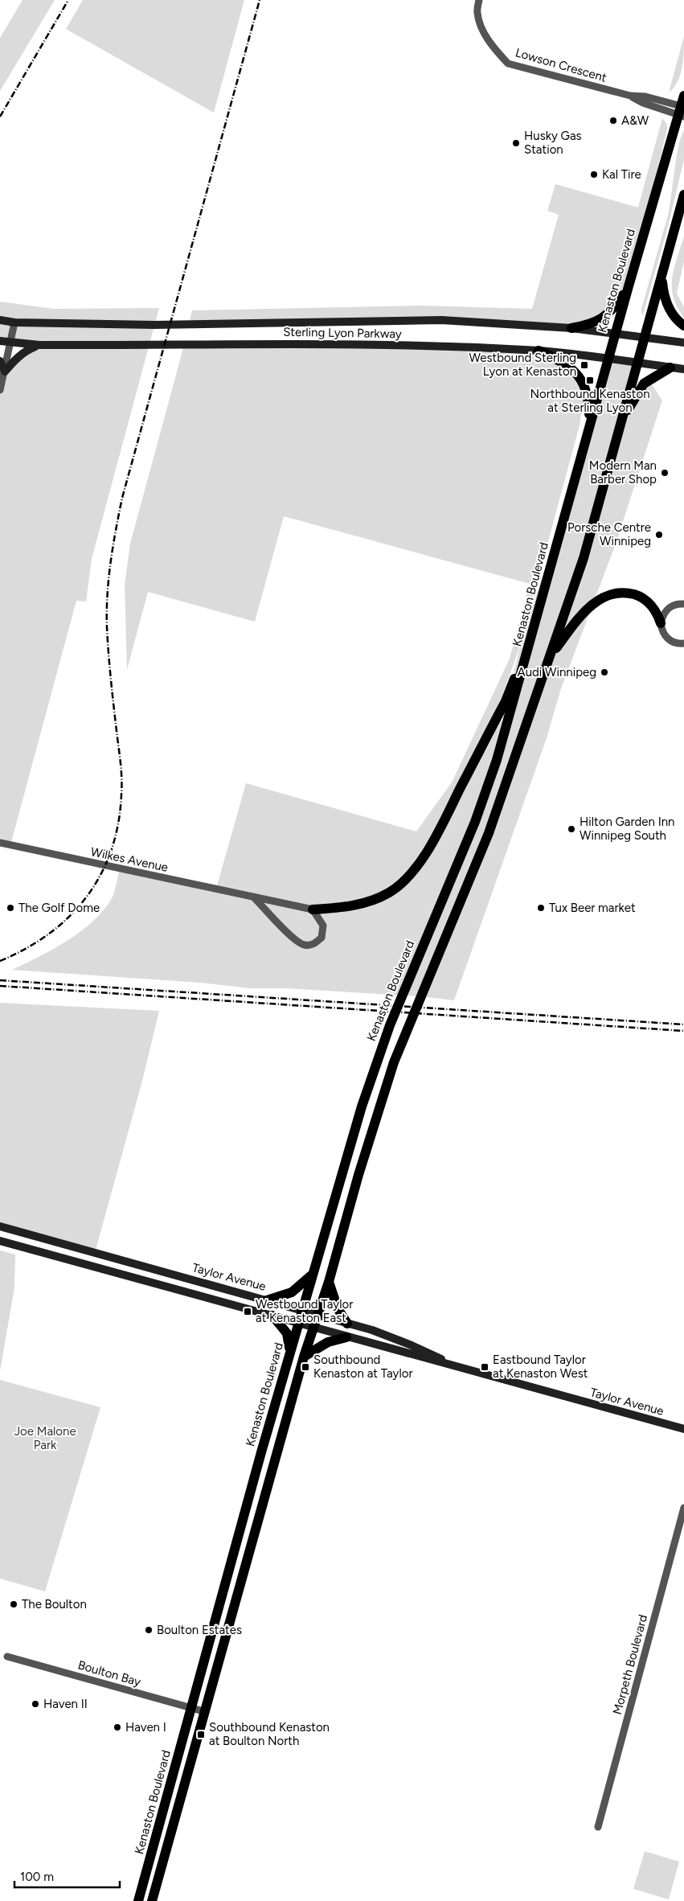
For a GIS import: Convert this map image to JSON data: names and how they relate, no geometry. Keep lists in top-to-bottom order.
{
  "streets": {
    "main road": ["Kenaston Boulevard", "Sterling Lyon Parkway", "Taylor Avenue"],
    "street": [
      "Lowson Crescent",
      "Wilkes Avenue",
      "Morpeth Boulevard",
      "Boulton Bay"
    ]
  },
  "crossings": [
    ["Lowson Crescent", "Kenaston Boulevard"],
    ["Kenaston Boulevard", "Sterling Lyon Parkway"],
    ["Kenaston Boulevard", "Taylor Avenue"],
    ["Kenaston Boulevard", "Boulton Bay"]
  ],
  "parks": ["Joe Malone Park"],
  "places": {
    "other": [
      "A&W",
      "Husky Gas Station",
      "Kal Tire",
      "Modern Man Barber Shop",
      "Porsche Centre Winnipeg",
      "Audi Winnipeg",
      "Hilton Garden Inn Winnipeg South",
      "The Golf Dome",
      "Tux Beer market",
      "The Boulton",
      "Boulton Estates",
      "Haven II",
      "Haven I"
    ],
    "transit": [
      "Westbound Sterling Lyon at Kenaston",
      "Northbound Kenaston at Sterling Lyon",
      "Westbound Taylor at Kenaston East",
      "Southbound Kenaston at Taylor",
      "Eastbound Taylor at Kenaston West",
      "Southbound Kenaston at Boulton North"
    ]
  },
  "scale_bar": "100 m"
}
